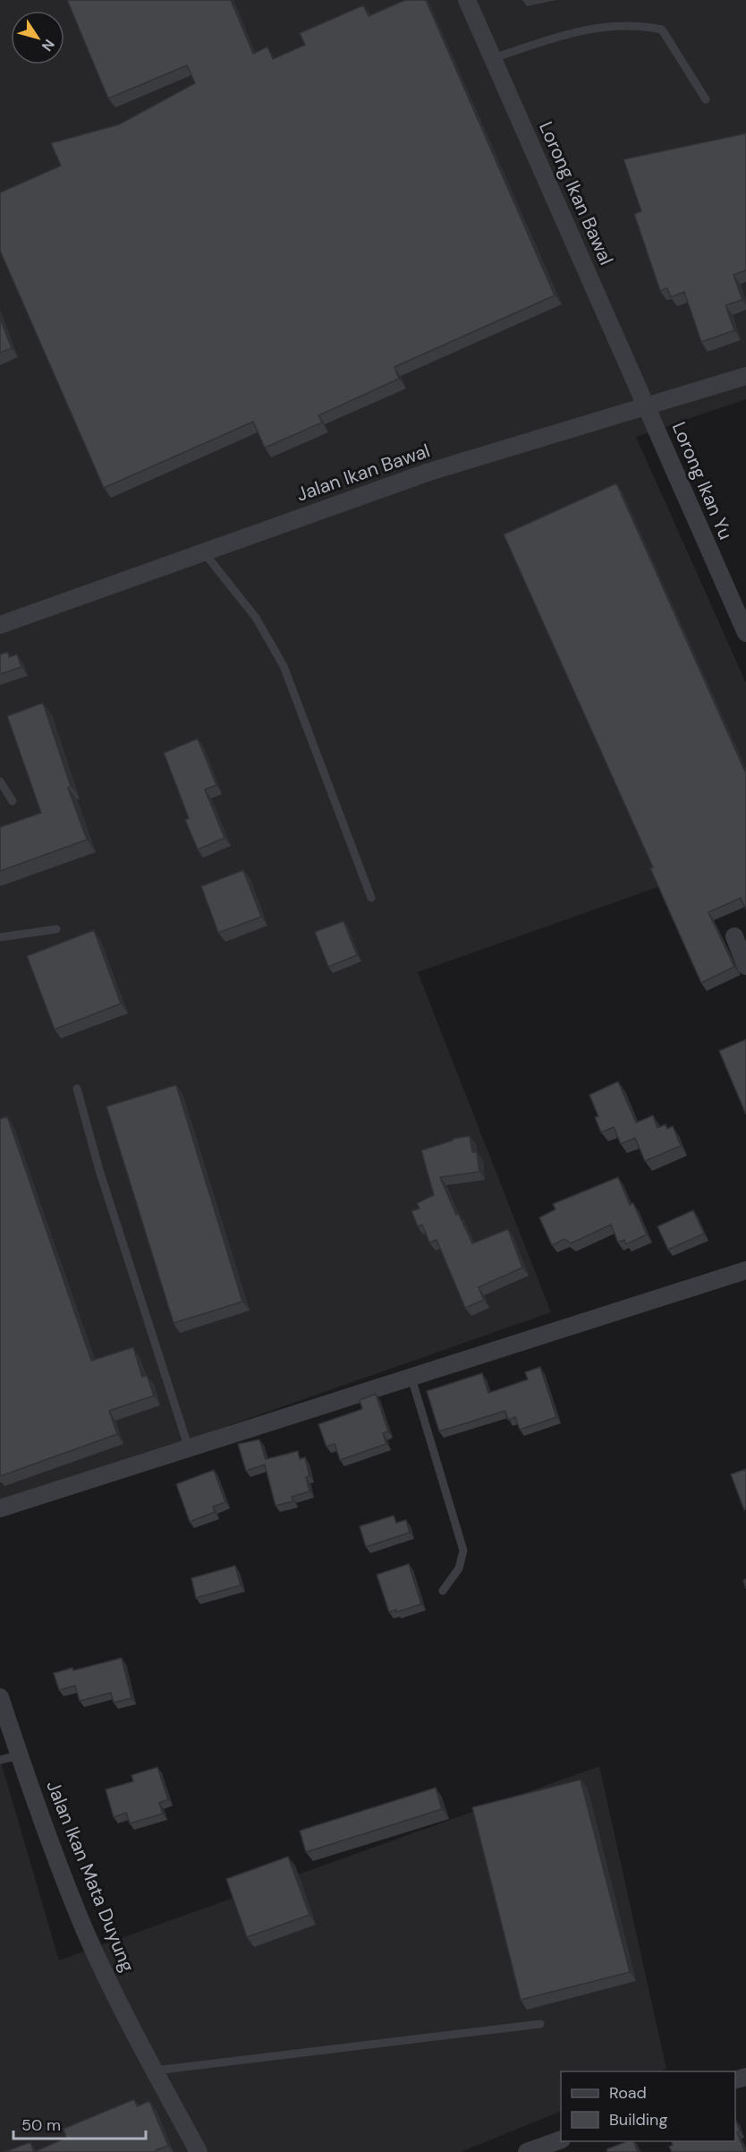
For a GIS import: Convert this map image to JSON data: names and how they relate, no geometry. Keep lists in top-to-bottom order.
{
  "streets": {
    "street": [
      "Lorong Ikan Bawal",
      "Jalan Ikan Bawal",
      "Lorong Ikan Yu",
      "Jalan Ikan Mata Duyung"
    ]
  },
  "crossings": [
    ["Lorong Ikan Bawal", "Jalan Ikan Bawal"],
    ["Lorong Ikan Bawal", "Lorong Ikan Yu"],
    ["Jalan Ikan Bawal", "Lorong Ikan Yu"]
  ],
  "legend": ["Road", "Building"],
  "scale_bar": "50 m",
  "north": "bottom right"
}
